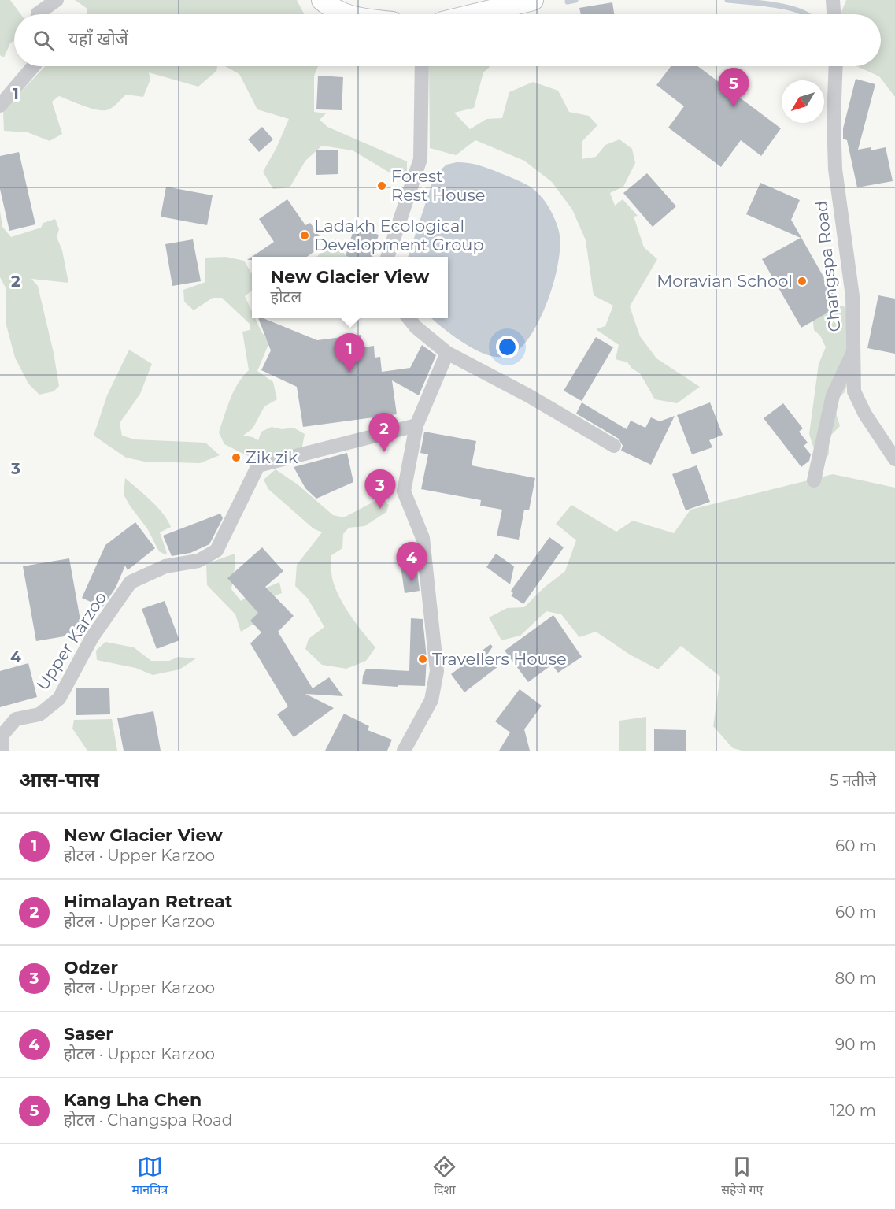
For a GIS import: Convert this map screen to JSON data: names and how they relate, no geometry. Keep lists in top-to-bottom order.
{
  "streets": {
    "street": ["Changspa Road", "Upper Karzoo"]
  },
  "places": [
    "Forest Rest House",
    "Ladakh Ecological Development Group",
    "Moravian School",
    "Zik zik",
    "Travellers House"
  ],
  "north": "bottom left",
  "page": {
    "search": "यहाँ खोजें",
    "pins": [
      "5",
      "1",
      "2",
      "3",
      "4"
    ],
    "popup": ["New Glacier View", "होटल"],
    "heading": ["आस-पास", "5 नतीजे"],
    "list": [
      {
        "mark": "1",
        "name": "New Glacier View",
        "note": "होटल · Upper Karzoo",
        "value": "60 m"
      },
      {
        "mark": "2",
        "name": "Himalayan Retreat",
        "note": "होटल · Upper Karzoo",
        "value": "60 m"
      },
      {
        "mark": "3",
        "name": "Odzer",
        "note": "होटल · Upper Karzoo",
        "value": "80 m"
      },
      {
        "mark": "4",
        "name": "Saser",
        "note": "होटल · Upper Karzoo",
        "value": "90 m"
      },
      {
        "mark": "5",
        "name": "Kang Lha Chen",
        "note": "होटल · Changspa Road",
        "value": "120 m"
      }
    ],
    "nav": ["मानचित्र", "दिशा", "सहेजे गए"]
  },
  "grid": {
    "rows": [
      "1",
      "2",
      "3",
      "4"
    ]
  }
}
